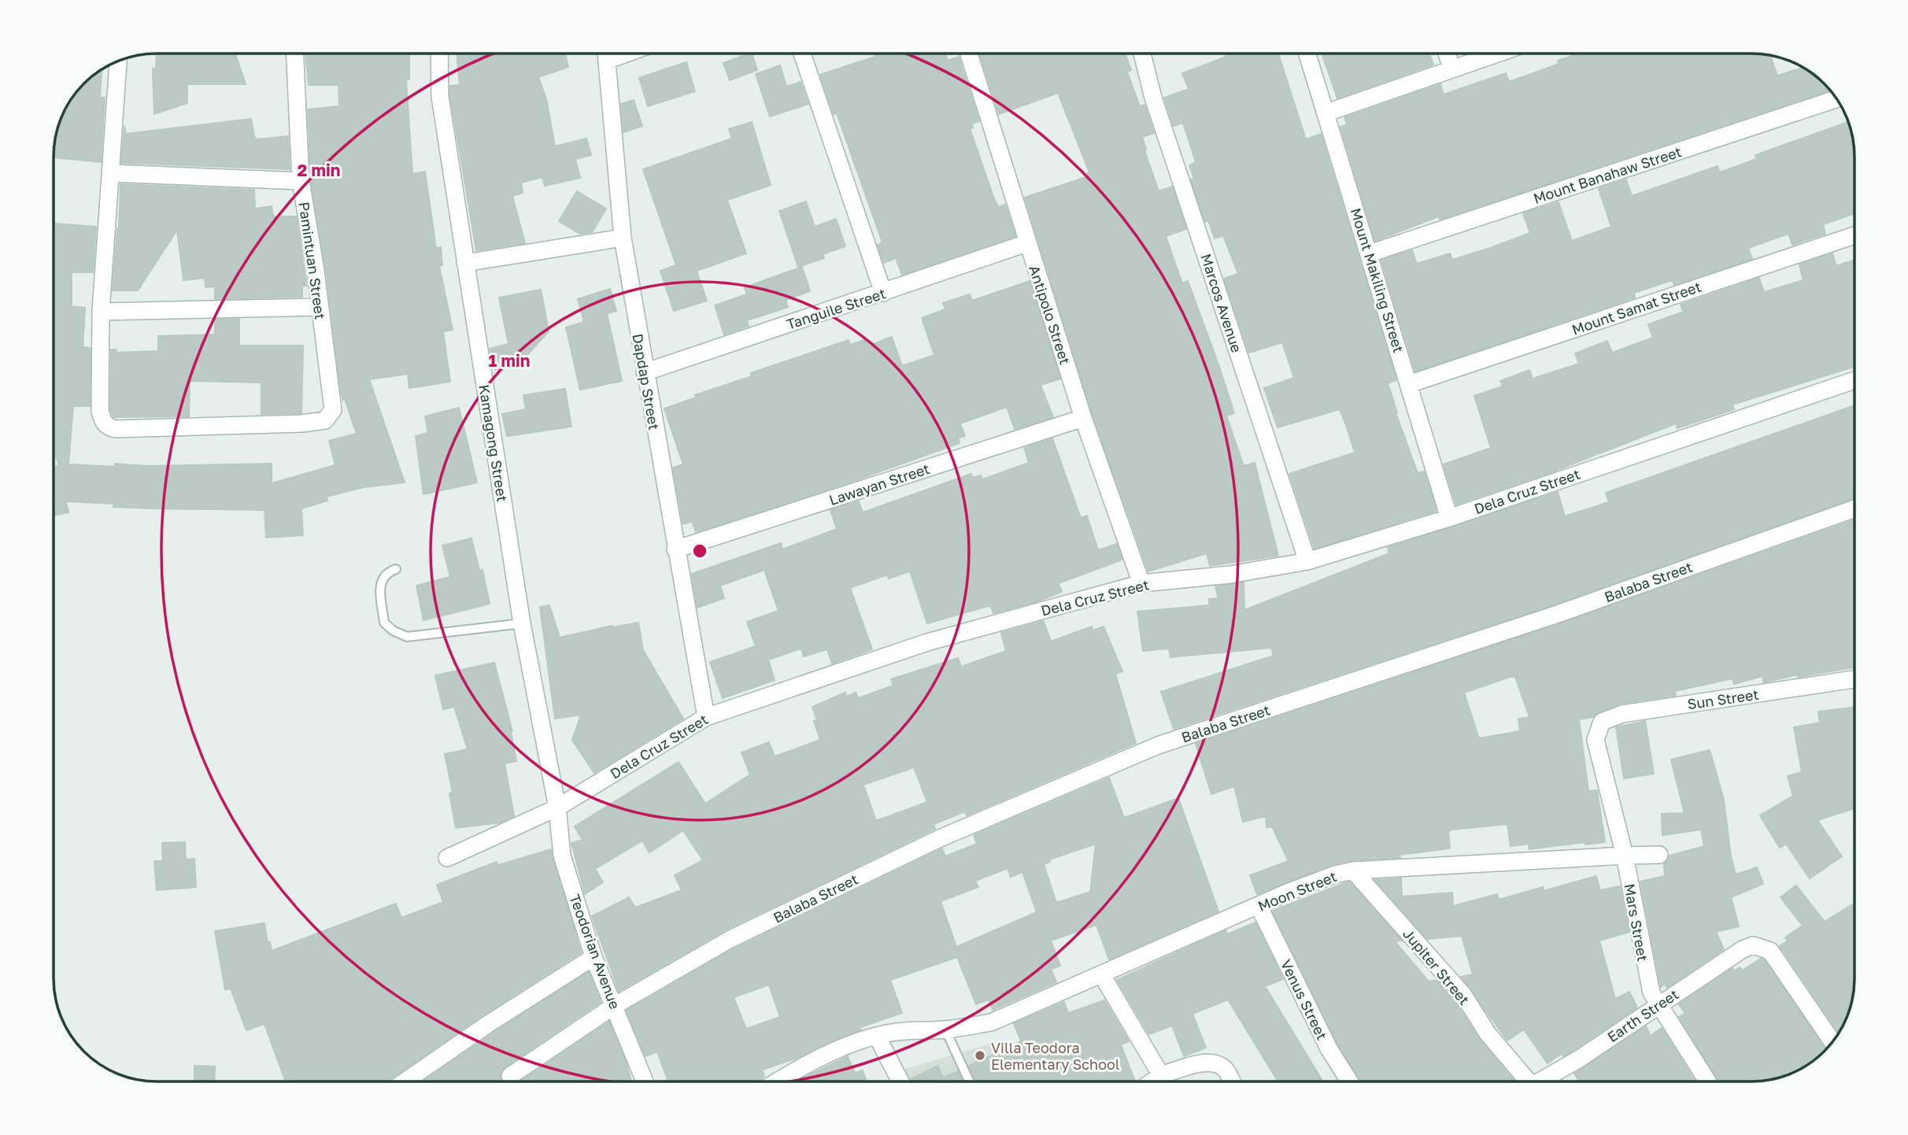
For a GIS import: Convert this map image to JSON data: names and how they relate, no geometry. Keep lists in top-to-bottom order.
{
  "streets": {
    "street": [
      "Mount Banahaw Street",
      "Pamintuan Street",
      "Mount Makiling Street",
      "Marcos Avenue",
      "Mount Samat Street",
      "Tanguile Street",
      "Antipolo Street",
      "Dapdap Street",
      "Kamagong Street",
      "Lawayan Street",
      "Dela Cruz Street",
      "Balaba Street",
      "Sun Street",
      "Moon Street",
      "Mars Street",
      "Teodorian Avenue",
      "Jupiter Street",
      "Venus Street",
      "Earth Street"
    ]
  },
  "crossings": [
    ["Mount Banahaw Street", "Mount Makiling Street"],
    ["Mount Makiling Street", "Mount Samat Street"],
    ["Mount Makiling Street", "Dela Cruz Street"],
    ["Marcos Avenue", "Dela Cruz Street"],
    ["Tanguile Street", "Antipolo Street"],
    ["Tanguile Street", "Dapdap Street"],
    ["Antipolo Street", "Lawayan Street"],
    ["Antipolo Street", "Dela Cruz Street"],
    ["Dapdap Street", "Lawayan Street"],
    ["Dapdap Street", "Dela Cruz Street"],
    ["Kamagong Street", "Dela Cruz Street"],
    ["Kamagong Street", "Teodorian Avenue"],
    ["Dela Cruz Street", "Teodorian Avenue"],
    ["Balaba Street", "Teodorian Avenue"],
    ["Sun Street", "Mars Street"],
    ["Moon Street", "Mars Street"],
    ["Moon Street", "Jupiter Street"],
    ["Moon Street", "Venus Street"],
    ["Mars Street", "Earth Street"]
  ],
  "places": ["Villa Teodora Elementary School"],
  "rings": ["2 min", "1 min"]
}
